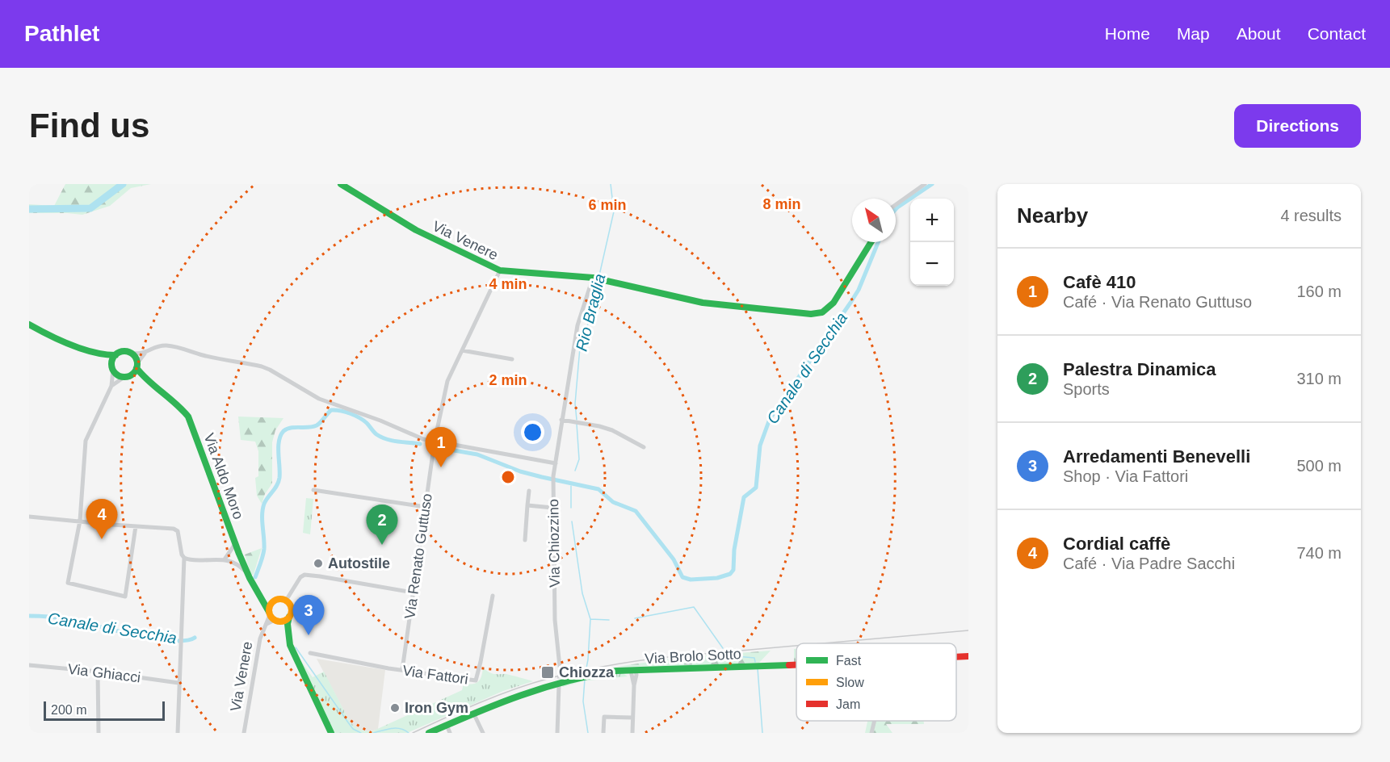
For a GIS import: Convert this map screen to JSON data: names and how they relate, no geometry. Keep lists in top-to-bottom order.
{
  "streets": {
    "main road": ["Via Venere", "Via Aldo Moro", "Via Brolo Sotto"],
    "street": [
      "Via Chiozzino",
      "Via Renato Guttuso",
      "Via Ghiacci",
      "Via Fattori"
    ]
  },
  "crossings": [
    ["Via Venere", "Via Aldo Moro"],
    ["Via Venere", "Via Chiozzino"],
    ["Via Venere", "Via Renato Guttuso"],
    ["Via Renato Guttuso", "Via Fattori"]
  ],
  "water": ["Rio Braglia", "Canale di Secchia"],
  "places": {
    "other": ["Autostile", "Iron Gym"],
    "transit": ["Chiozza"]
  },
  "legend": ["Fast", "Slow", "Jam"],
  "scale_bar": "200 m",
  "north": "top left",
  "page": {
    "header": "Pathlet",
    "nav": [
      "Home",
      "Map",
      "About",
      "Contact"
    ],
    "buttons": "Directions",
    "title": "Find us",
    "heading": ["Nearby", "4 results"],
    "map_buttons": ["+", "−"],
    "list": [
      {
        "mark": "1",
        "name": "Cafè 410",
        "note": "Café · Via Renato Guttuso",
        "value": "160 m"
      },
      {
        "mark": "2",
        "name": "Palestra Dinamica",
        "note": "Sports",
        "value": "310 m"
      },
      {
        "mark": "3",
        "name": "Arredamenti Benevelli",
        "note": "Shop · Via Fattori",
        "value": "500 m"
      },
      {
        "mark": "4",
        "name": "Cordial caffè",
        "note": "Café · Via Padre Sacchi",
        "value": "740 m"
      }
    ],
    "pins": [
      "1",
      "4",
      "2",
      "3"
    ],
    "scale": "200 m"
  },
  "rings": [
    "8 min",
    "6 min",
    "4 min",
    "2 min"
  ]
}
